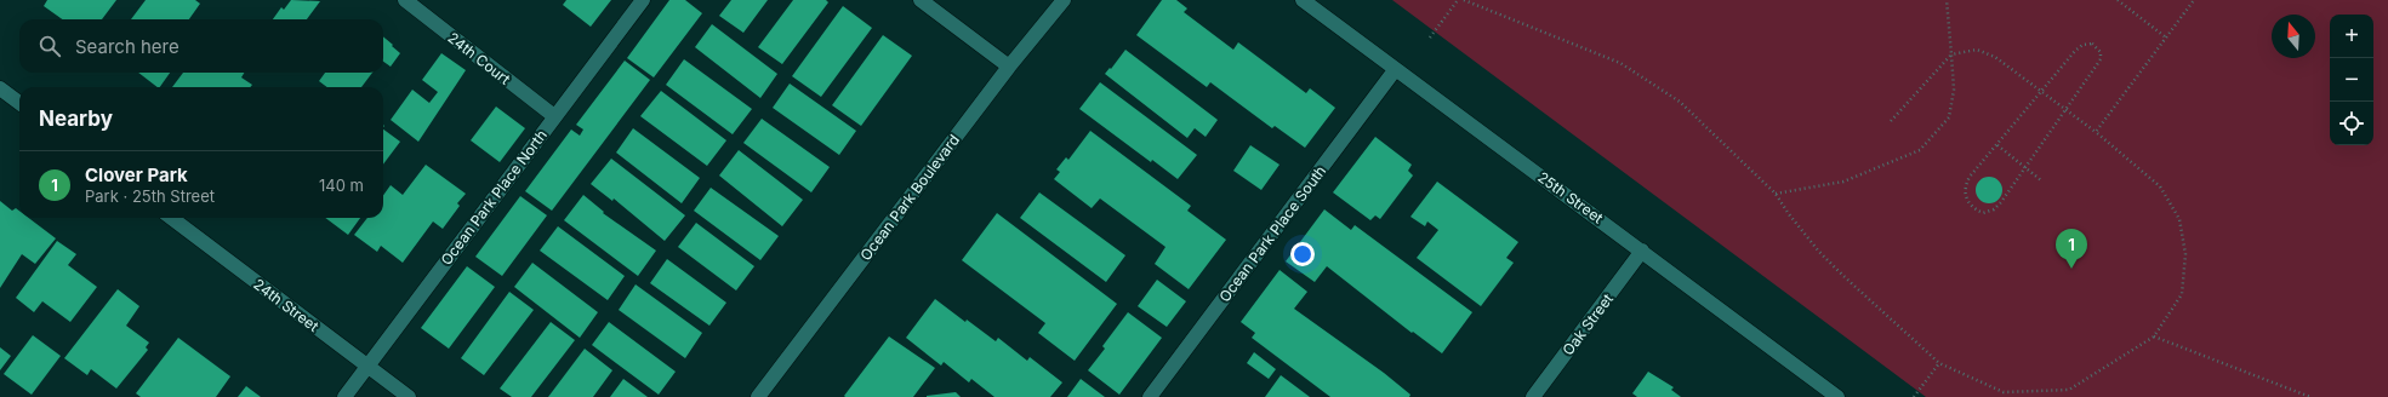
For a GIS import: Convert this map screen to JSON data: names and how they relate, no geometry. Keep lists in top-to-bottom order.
{
  "streets": {
    "street": [
      "24th Court",
      "Ocean Park Place North",
      "Ocean Park Boulevard",
      "25th Street",
      "Ocean Park Place South",
      "24th Street",
      "Oak Street"
    ]
  },
  "crossings": [
    ["24th Court", "Ocean Park Place North"],
    ["Ocean Park Place North", "24th Street"],
    ["25th Street", "Ocean Park Place South"],
    ["25th Street", "Oak Street"]
  ],
  "north": "top",
  "page": {
    "map_buttons": ["+", "−"],
    "search": "Search here",
    "heading": "Nearby",
    "list": [
      {
        "mark": "1",
        "name": "Clover Park",
        "note": "Park · 25th Street",
        "value": "140 m"
      }
    ],
    "pins": "1"
  }
}
